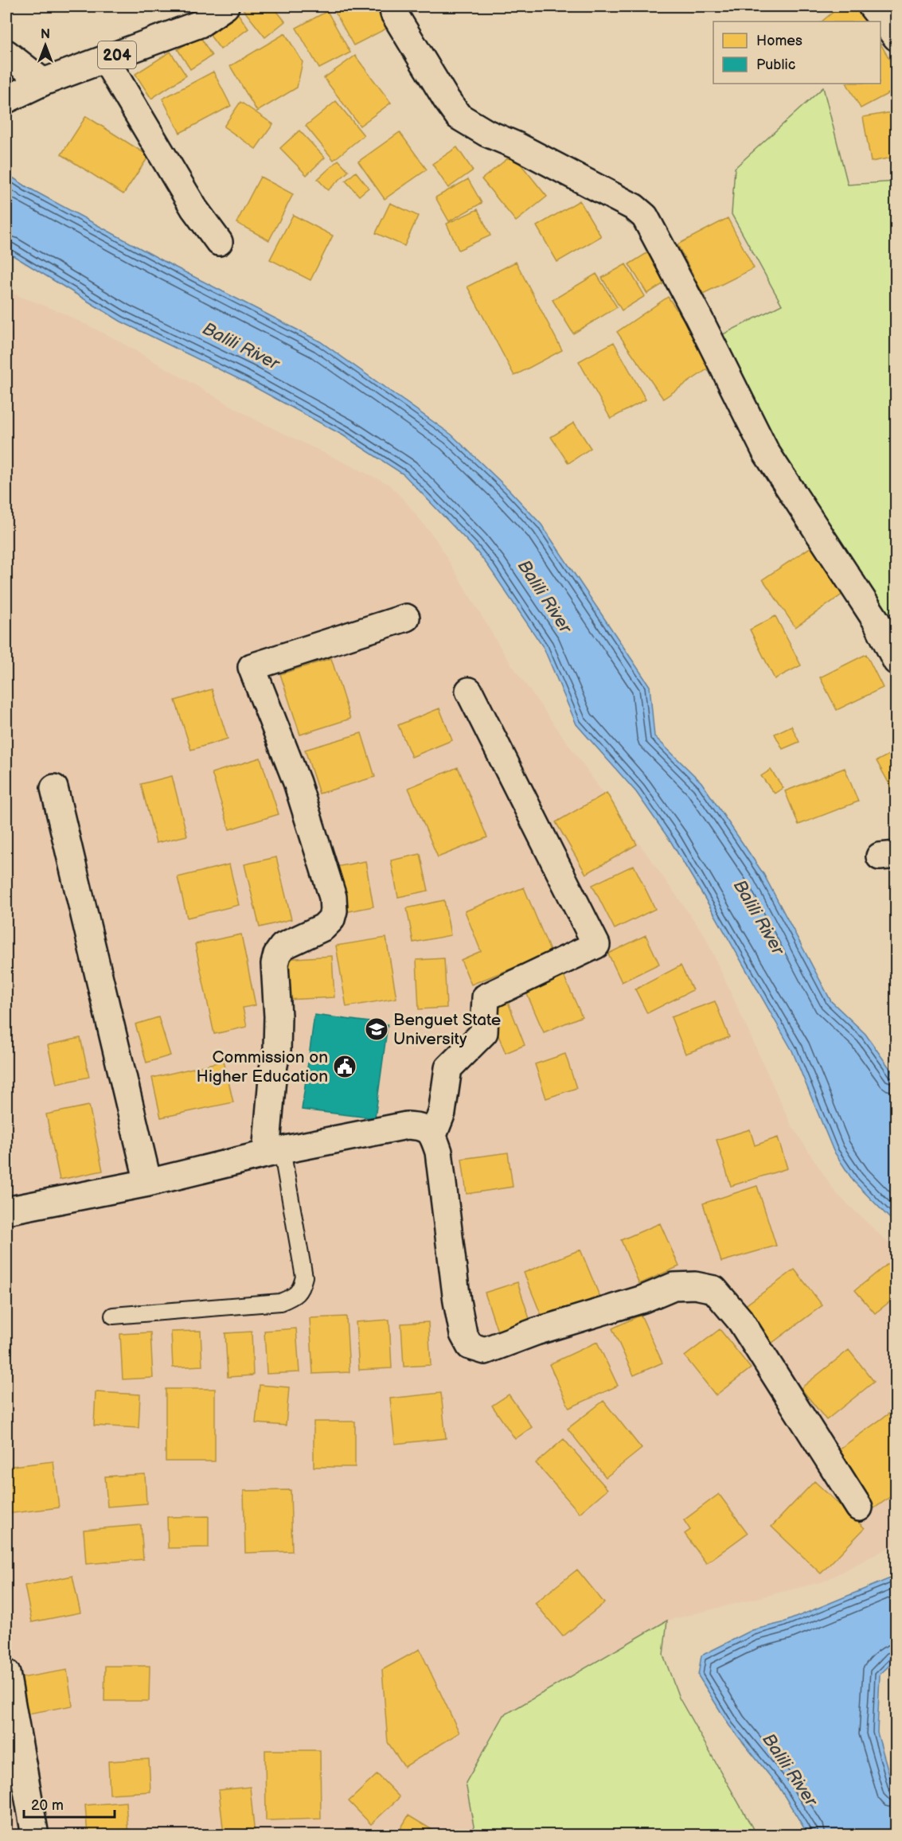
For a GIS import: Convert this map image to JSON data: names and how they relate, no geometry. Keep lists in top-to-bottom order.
{
  "streets": {
    "main road": ["204"]
  },
  "water": ["Balili River"],
  "places": {
    "school or university": ["Benguet State University"],
    "public building": ["Commission on Higher Education"]
  },
  "legend": ["Homes", "Public"],
  "scale_bar": "20 m",
  "north": "top"
}
